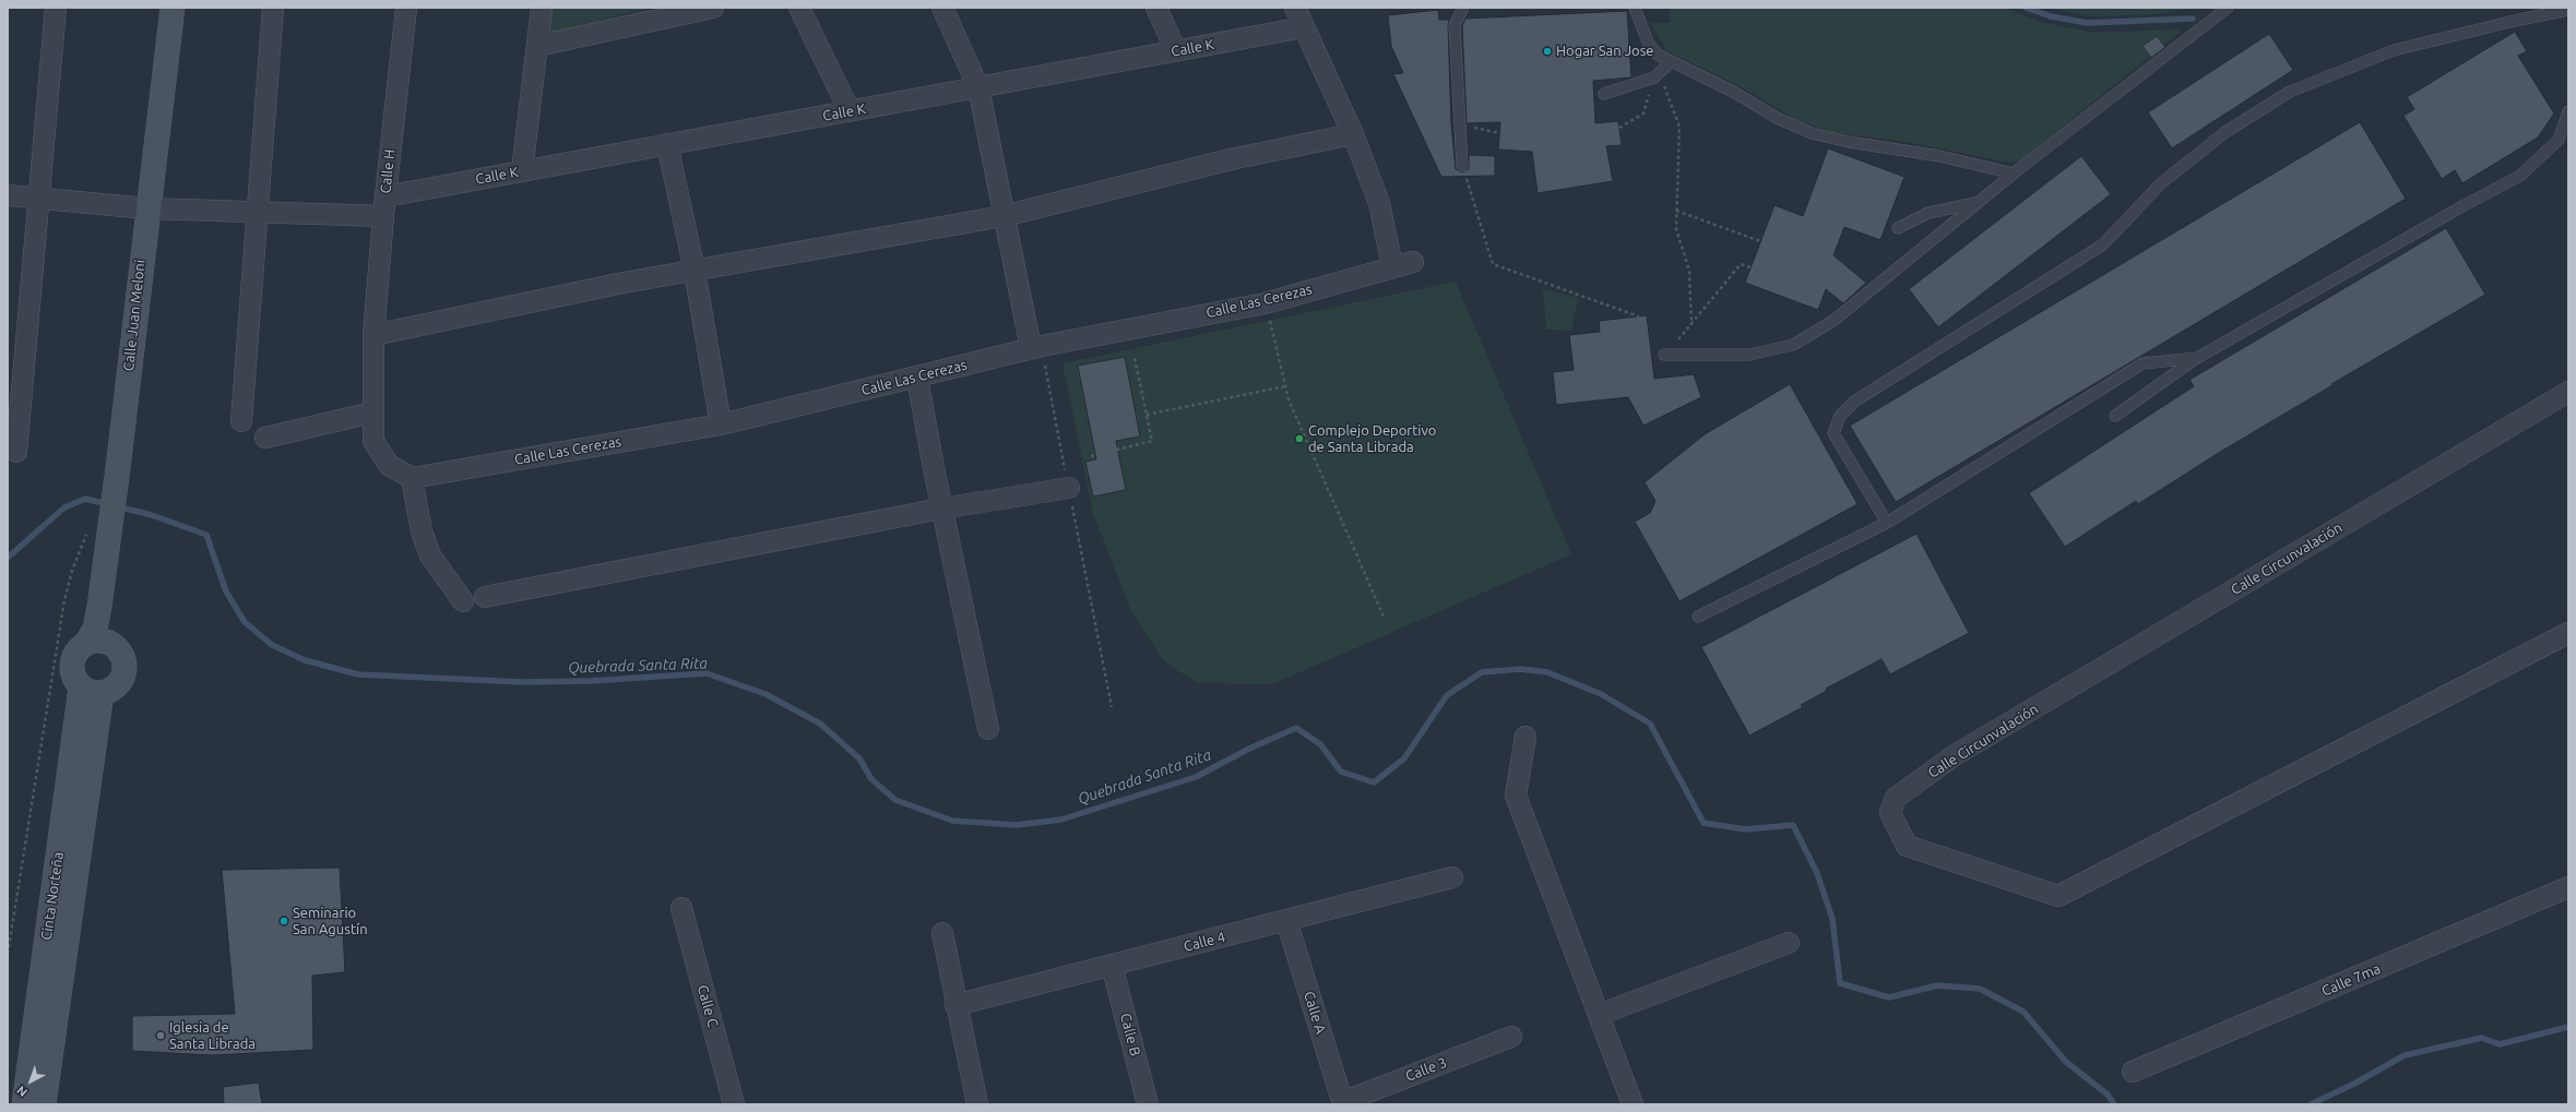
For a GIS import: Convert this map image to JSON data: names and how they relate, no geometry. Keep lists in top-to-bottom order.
{
  "streets": {
    "main road": ["Calle Juan Meloni", "Cinta Norteña"],
    "street": [
      "Calle K",
      "Calle H",
      "Calle Las Cerezas",
      "Calle Circunvalación",
      "Calle 4",
      "Calle 7ma",
      "Calle C",
      "Calle A",
      "Calle B",
      "Calle 3"
    ]
  },
  "crossings": [
    ["Calle K", "Calle H"],
    ["Calle K", "Calle Juan Meloni"],
    ["Calle H", "Calle Las Cerezas"],
    ["Calle Juan Meloni", "Cinta Norteña"],
    ["Calle 4", "Calle A"],
    ["Calle 4", "Calle B"],
    ["Calle A", "Calle 3"]
  ],
  "water": ["Quebrada Santa Rita"],
  "places": [
    "Hogar San Jose",
    "Complejo Deportivo de Santa Librada",
    "Seminario San Agustín",
    "Iglesia de Santa Librada"
  ],
  "north": "bottom left"
}
